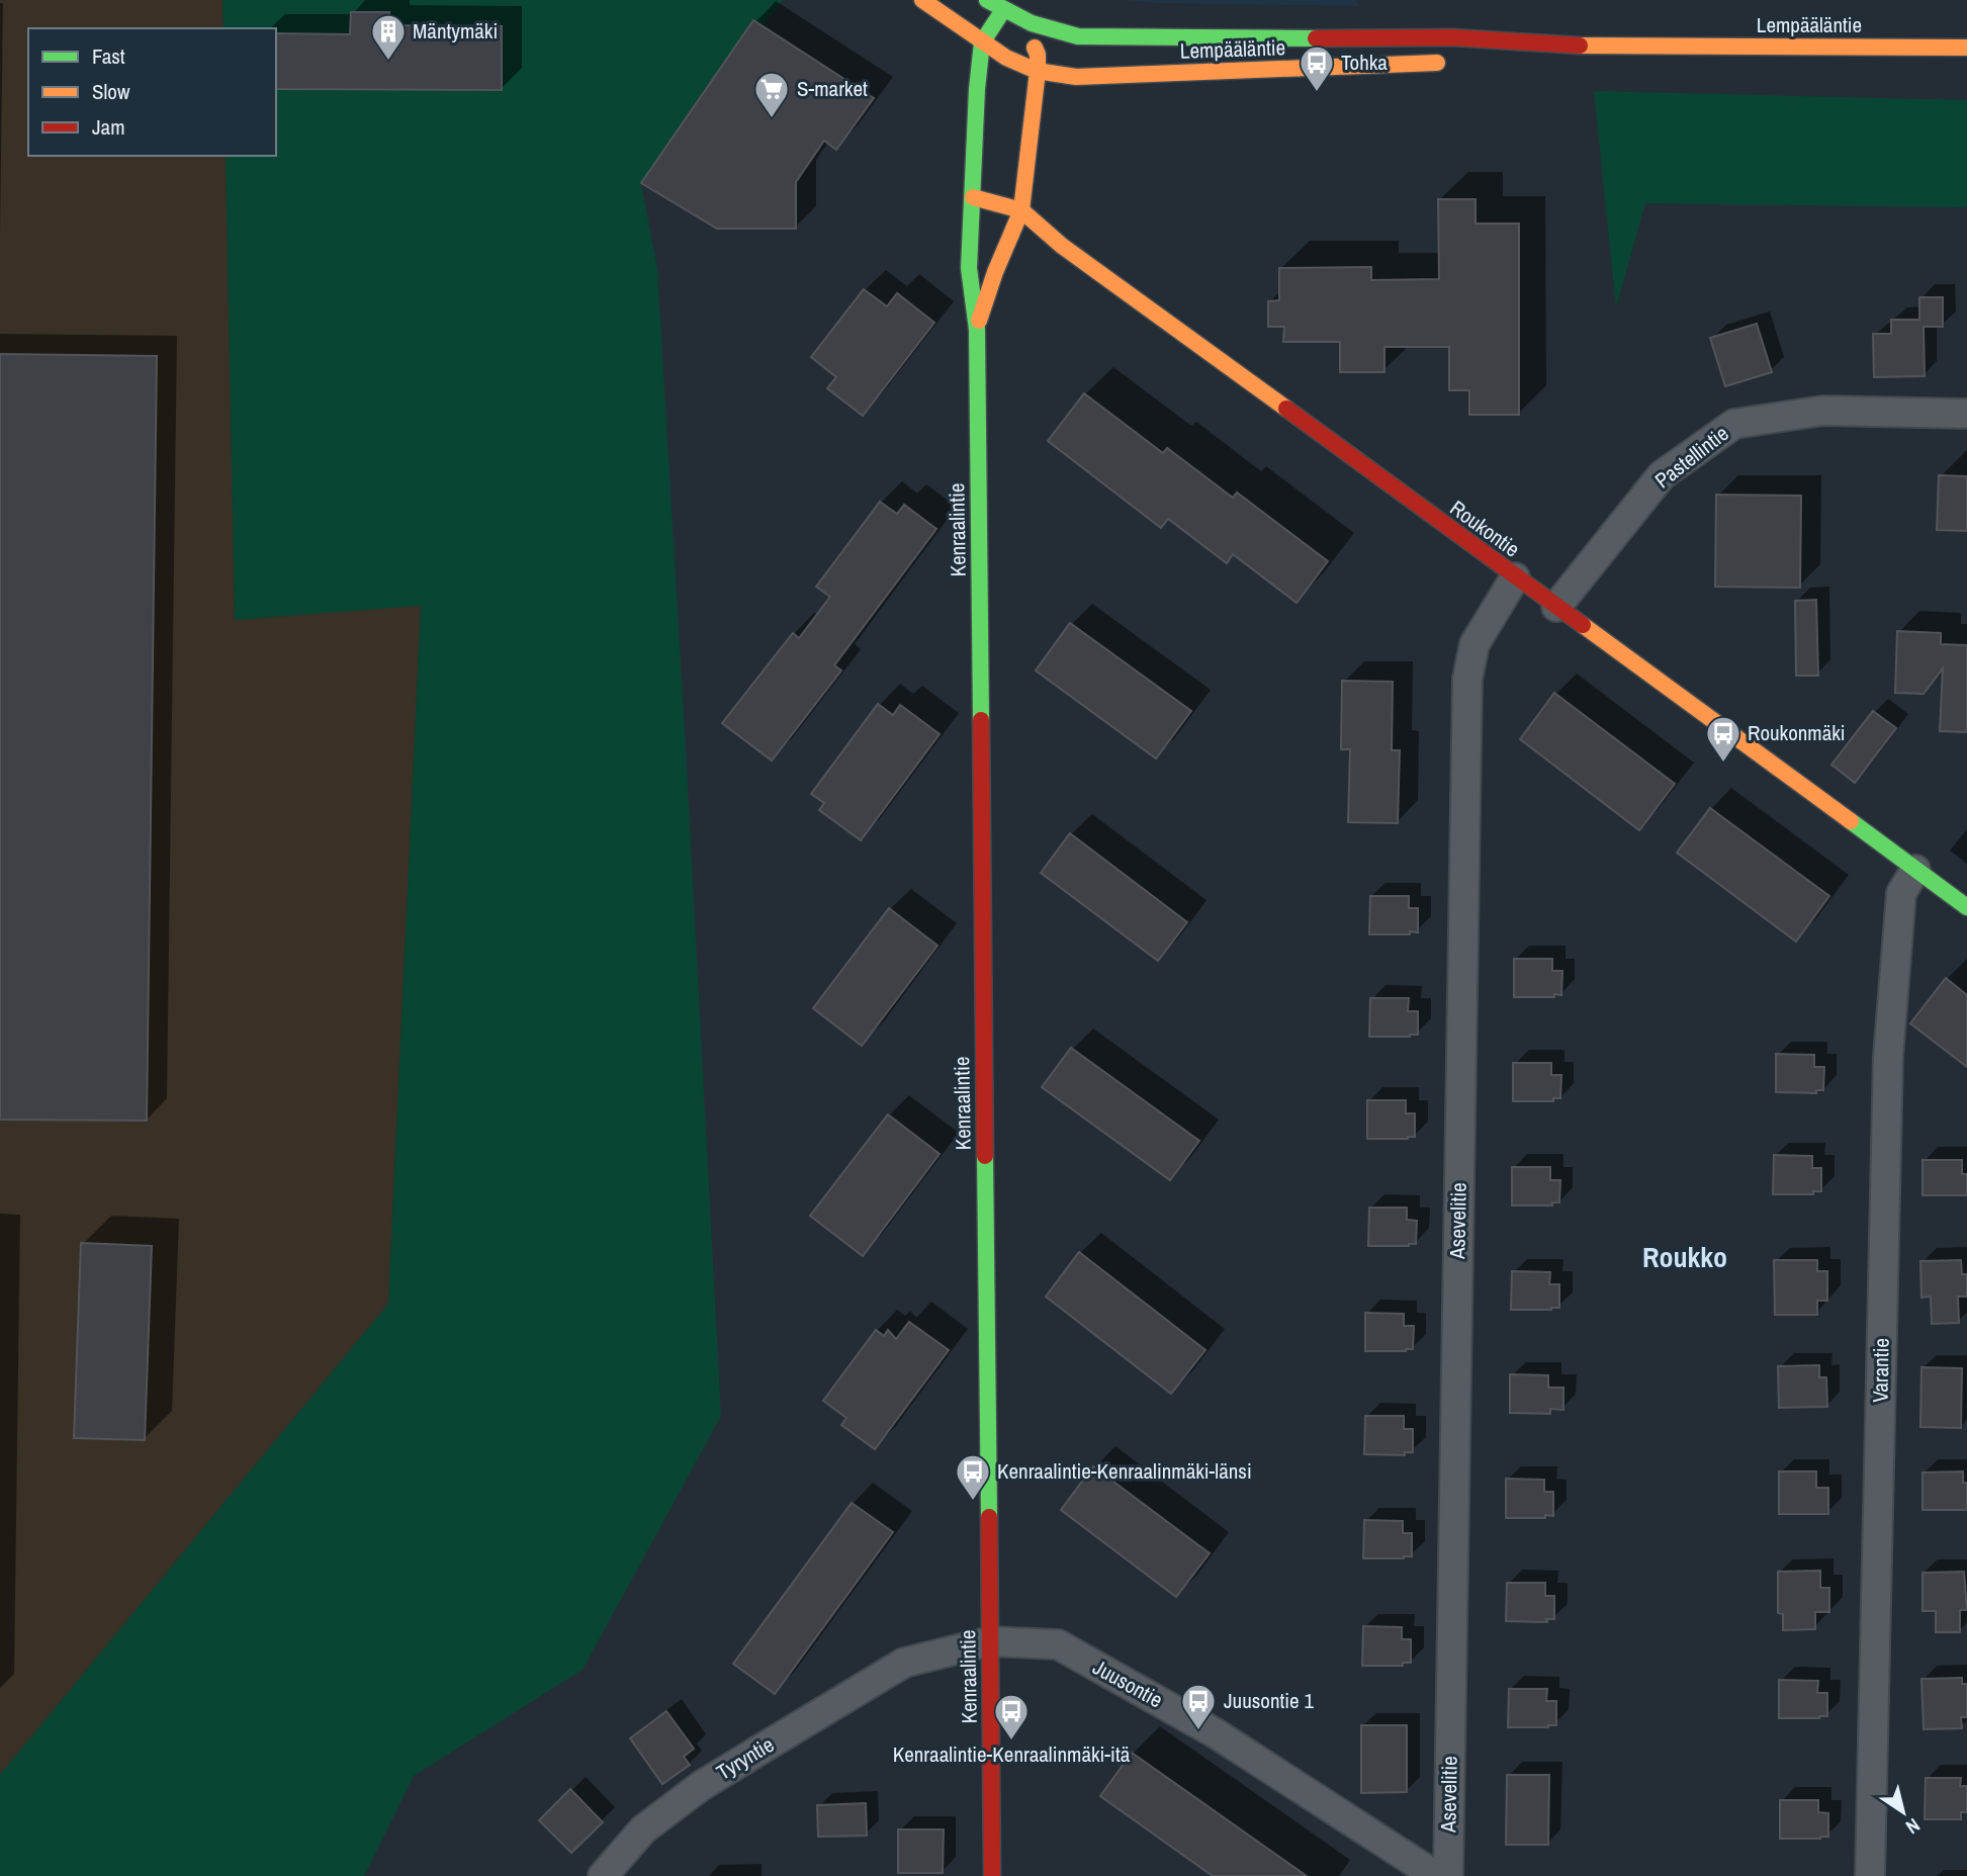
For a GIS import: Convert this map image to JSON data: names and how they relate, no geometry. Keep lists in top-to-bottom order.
{
  "streets": {
    "street": [
      "Lempääläntie",
      "Pastellintie",
      "Roukontie",
      "Kenraalintie",
      "Asevelitie",
      "Varantie",
      "Juusontie",
      "Tyryntie"
    ]
  },
  "crossings": [
    ["Lempääläntie", "Kenraalintie"],
    ["Pastellintie", "Roukontie"],
    ["Roukontie", "Kenraalintie"],
    ["Roukontie", "Asevelitie"],
    ["Roukontie", "Varantie"],
    ["Kenraalintie", "Juusontie"],
    ["Juusontie", "Tyryntie"]
  ],
  "districts": ["Roukko"],
  "places": {
    "building": ["Mäntymäki"],
    "bus stop": [
      "Tohka",
      "Roukonmäki",
      "Kenraalintie-Kenraalinmäki-länsi",
      "Juusontie 1",
      "Kenraalintie-Kenraalinmäki-itä"
    ],
    "supermarket": ["S-market"]
  },
  "legend": ["Fast", "Slow", "Jam"],
  "north": "bottom right"
}
